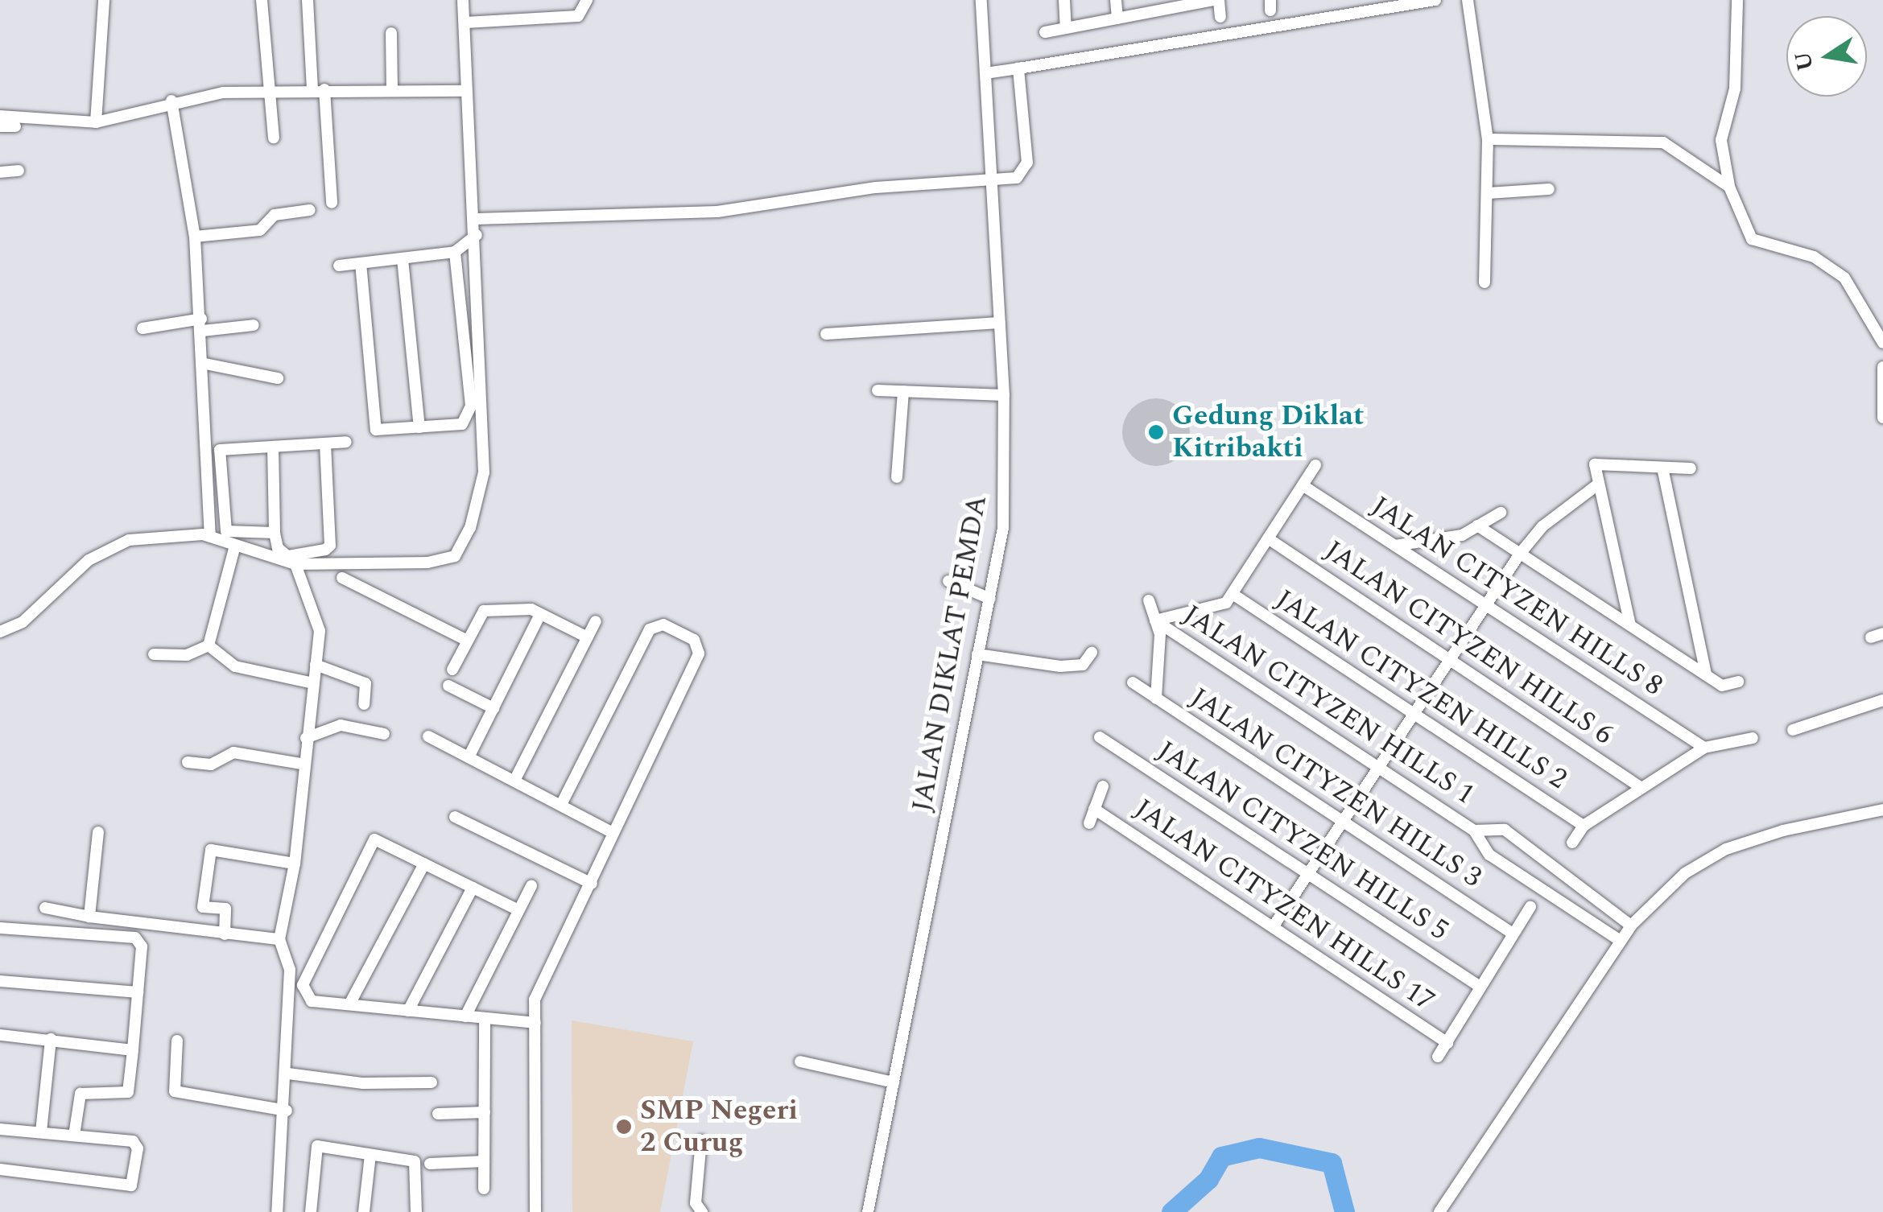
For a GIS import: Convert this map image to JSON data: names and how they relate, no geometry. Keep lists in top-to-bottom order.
{
  "streets": {
    "street": [
      "JALAN CITYZEN HILLS 8",
      "JALAN CITYZEN HILLS 6",
      "JALAN DIKLAT PEMDA",
      "JALAN CITYZEN HILLS 2",
      "JALAN CITYZEN HILLS 1",
      "JALAN CITYZEN HILLS 3",
      "JALAN CITYZEN HILLS 5",
      "JALAN CITYZEN HILLS 17"
    ]
  },
  "crossings": [
    ["JALAN CITYZEN HILLS 3", "JALAN CITYZEN HILLS 17"],
    ["JALAN CITYZEN HILLS 5", "JALAN CITYZEN HILLS 17"]
  ],
  "places": ["Gedung Diklat Kitribakti", "SMP Negeri 2 Curug"],
  "north": "left"
}
